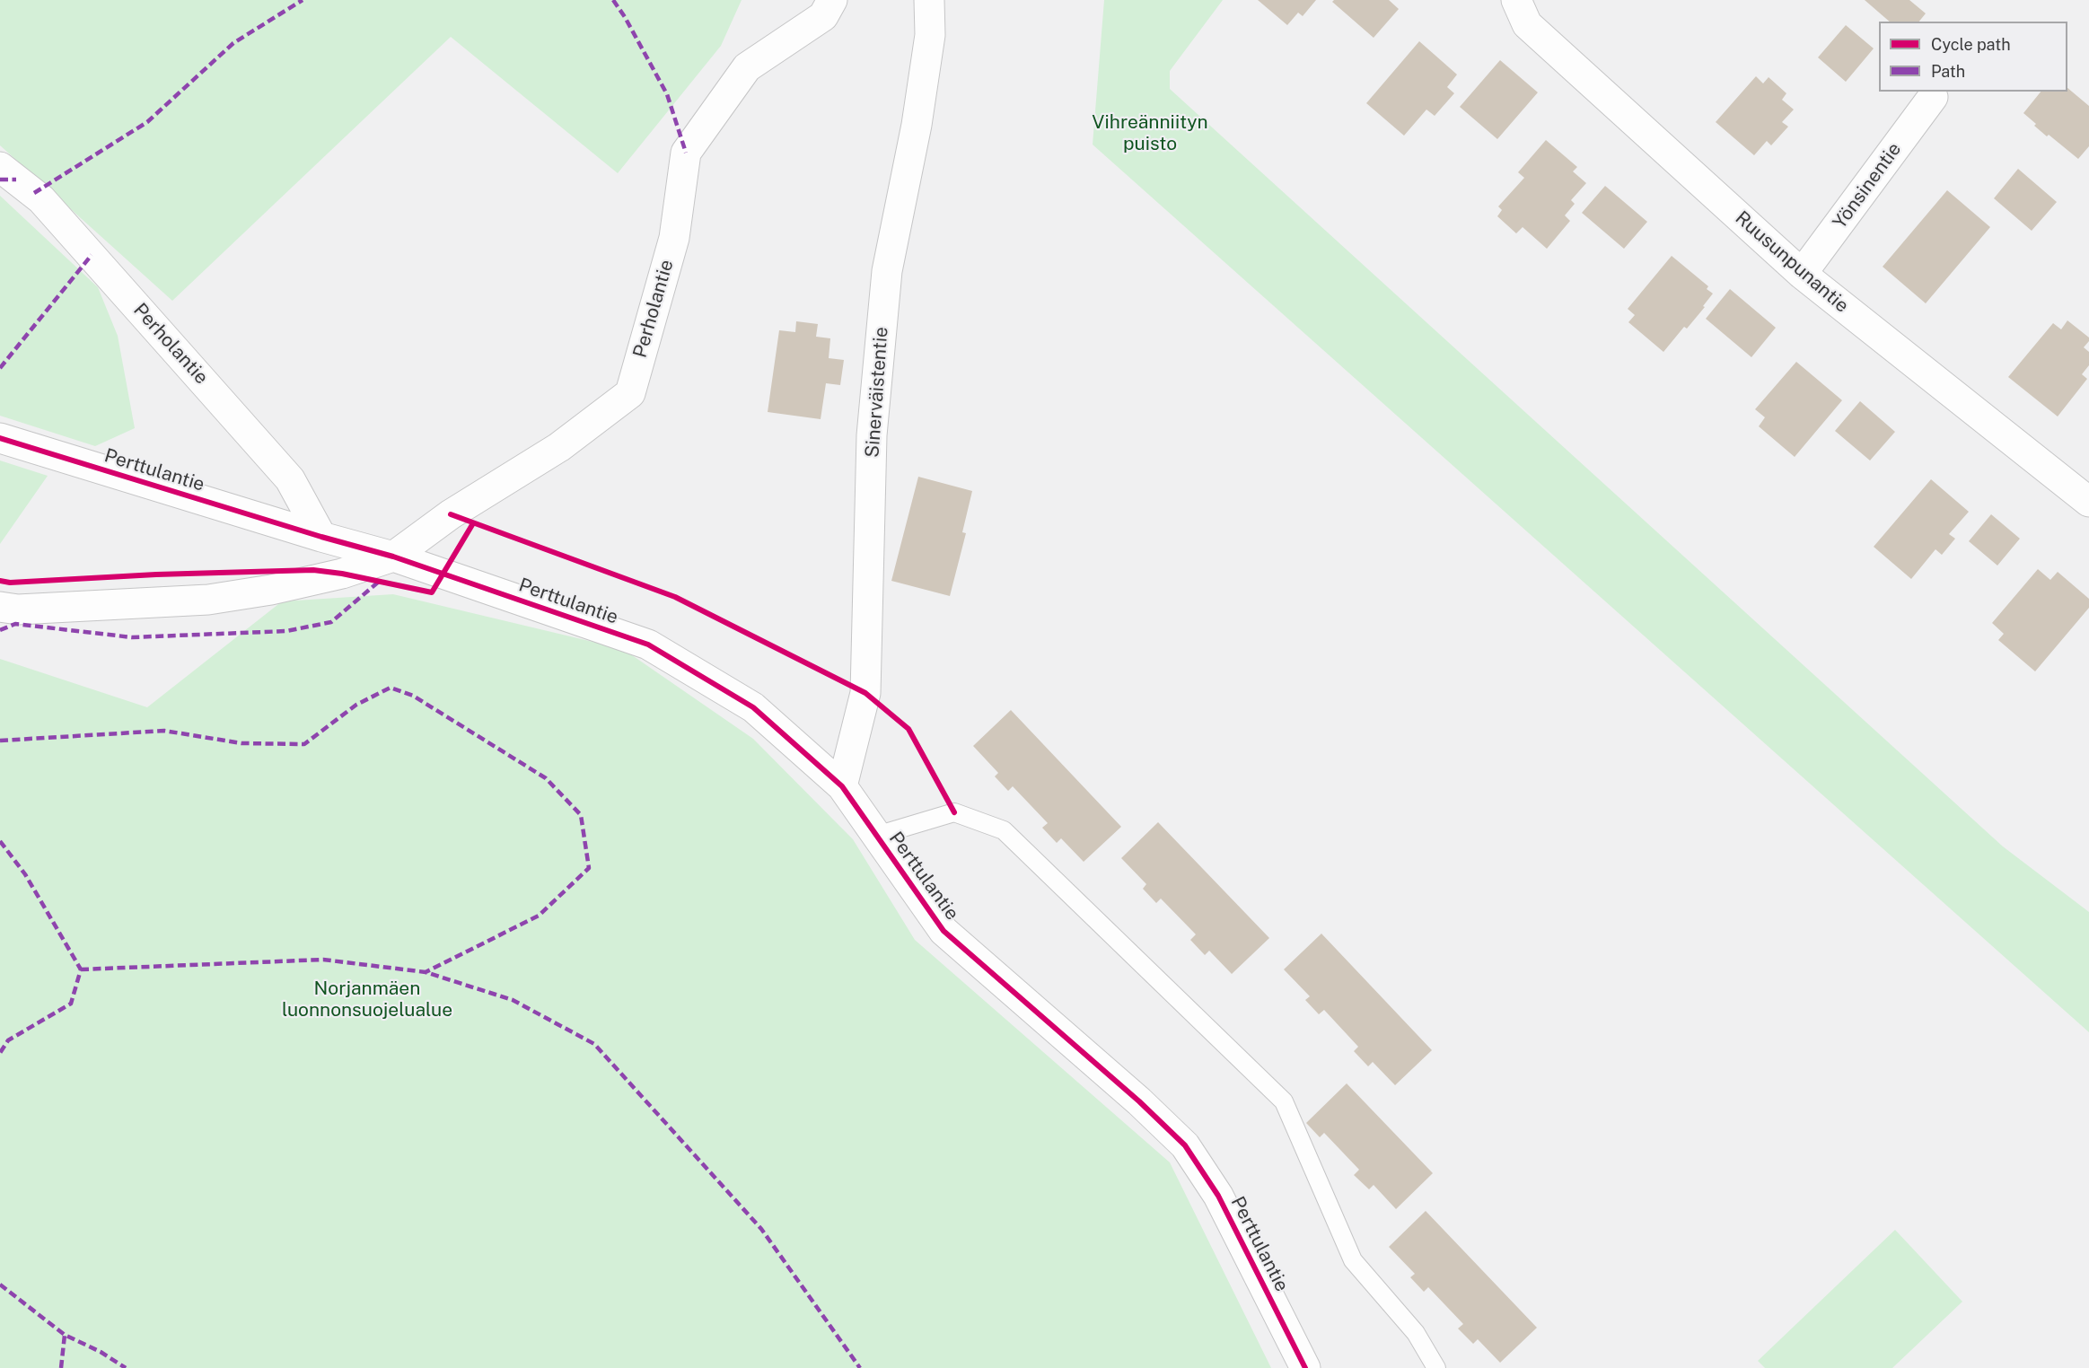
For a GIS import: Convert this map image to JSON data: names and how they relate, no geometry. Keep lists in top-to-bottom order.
{
  "streets": {
    "street": [
      "Yönsinentie",
      "Ruusunpunantie",
      "Perholantie",
      "Sinerväistentie",
      "Perttulantie"
    ]
  },
  "crossings": [
    ["Yönsinentie", "Ruusunpunantie"],
    ["Perholantie", "Perttulantie"],
    ["Sinerväistentie", "Perttulantie"]
  ],
  "parks": ["Vihreänniityn puisto", "Norjanmäen luonnonsuojelualue"],
  "legend": ["Cycle path", "Path"]
}
